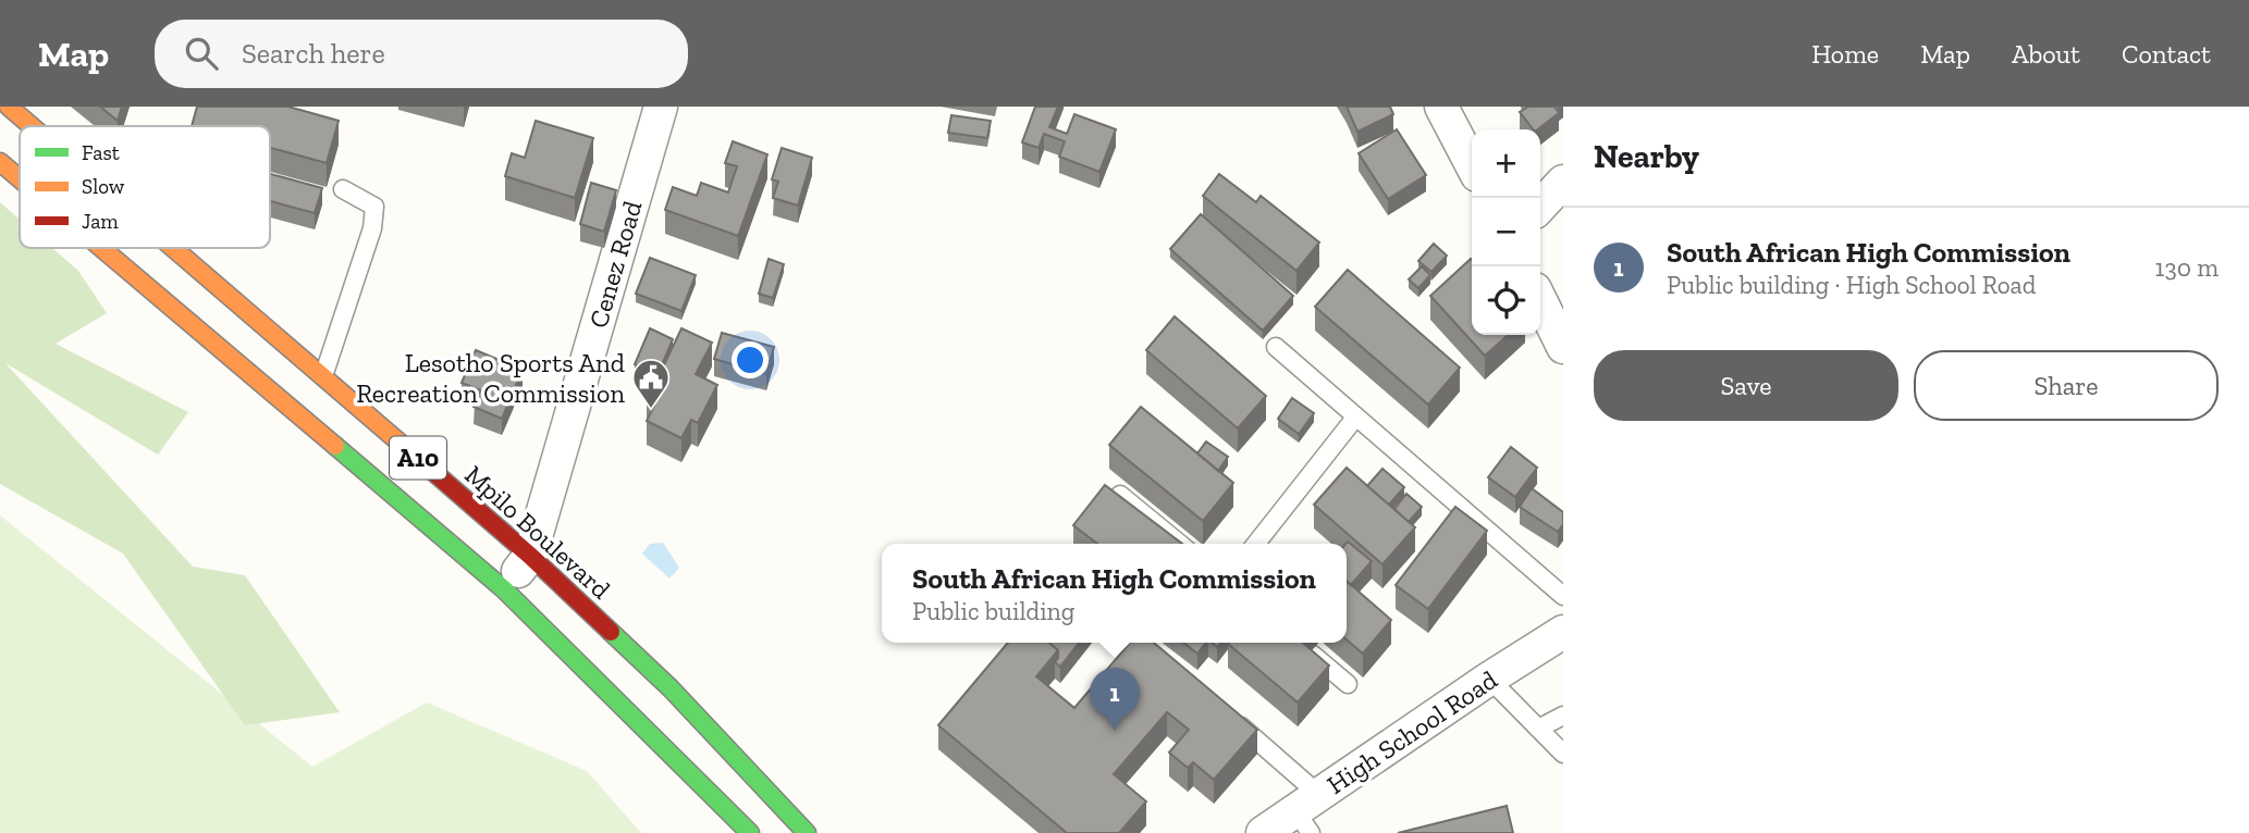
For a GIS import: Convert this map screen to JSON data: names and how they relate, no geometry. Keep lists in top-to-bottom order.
{
  "streets": {
    "highway": ["A10", "Mpilo Boulevard"],
    "street": ["Cenez Road", "High School Road"]
  },
  "crossings": [
    ["Cenez Road", "Mpilo Boulevard"]
  ],
  "places": {
    "public building": ["Lesotho Sports And Recreation Commission"]
  },
  "legend": ["Fast", "Slow", "Jam"],
  "page": {
    "header": "Map",
    "search": "Search here",
    "nav": [
      "Home",
      "Map",
      "About",
      "Contact"
    ],
    "heading": "Nearby",
    "map_buttons": ["+", "−"],
    "list": [
      {
        "mark": "1",
        "name": "South African High Commission",
        "note": "Public building · High School Road",
        "value": "130 m"
      }
    ],
    "buttons": ["Save", "Share"],
    "popup": ["South African High Commission", "Public building"],
    "pins": "1"
  }
}
